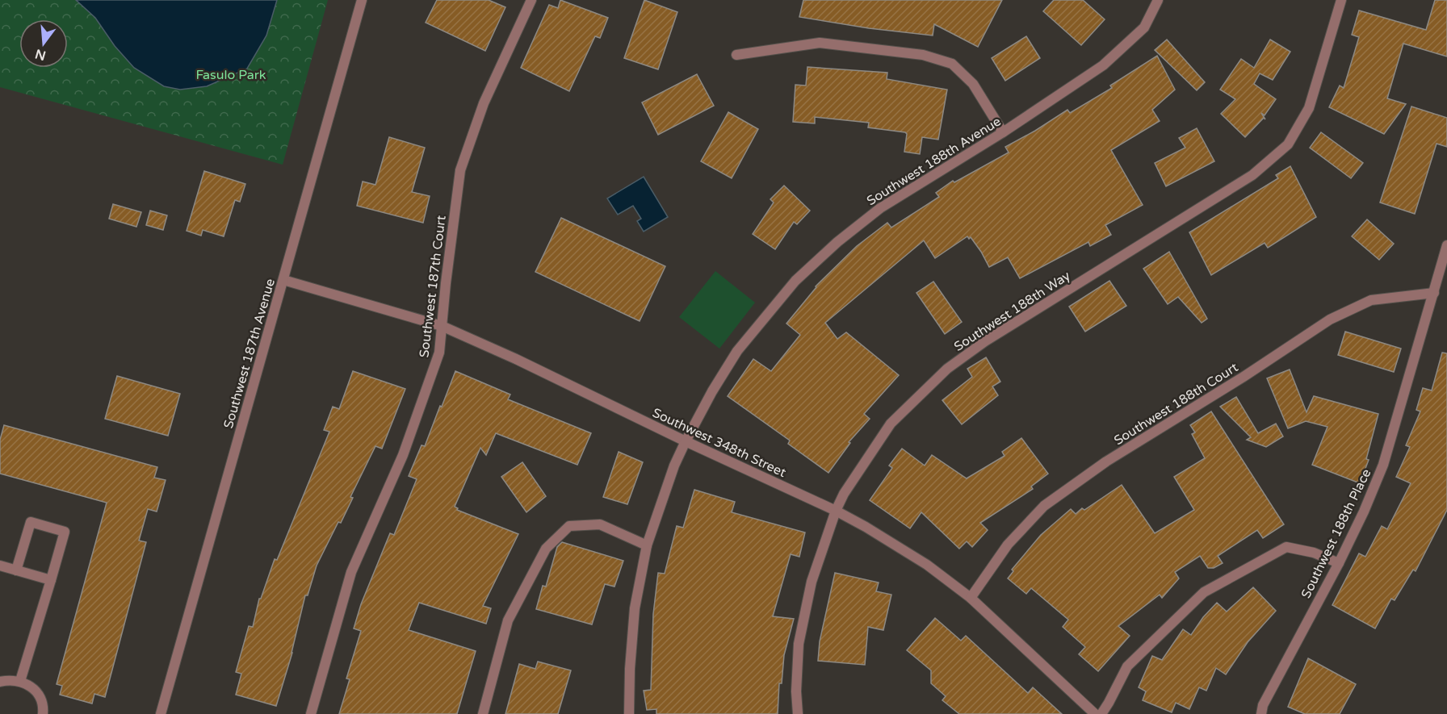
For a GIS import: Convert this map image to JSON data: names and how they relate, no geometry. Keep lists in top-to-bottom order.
{
  "streets": {
    "street": [
      "Southwest 188th Avenue",
      "Southwest 187th Court",
      "Southwest 188th Way",
      "Southwest 187th Avenue",
      "Southwest 188th Court",
      "Southwest 348th Street",
      "Southwest 188th Place"
    ]
  },
  "crossings": [
    ["Southwest 188th Avenue", "Southwest 348th Street"],
    ["Southwest 187th Court", "Southwest 348th Street"],
    ["Southwest 188th Way", "Southwest 348th Street"],
    ["Southwest 187th Avenue", "Southwest 348th Street"],
    ["Southwest 188th Court", "Southwest 348th Street"],
    ["Southwest 188th Court", "Southwest 188th Place"]
  ],
  "parks": ["Fasulo Park"],
  "north": "bottom"
}
